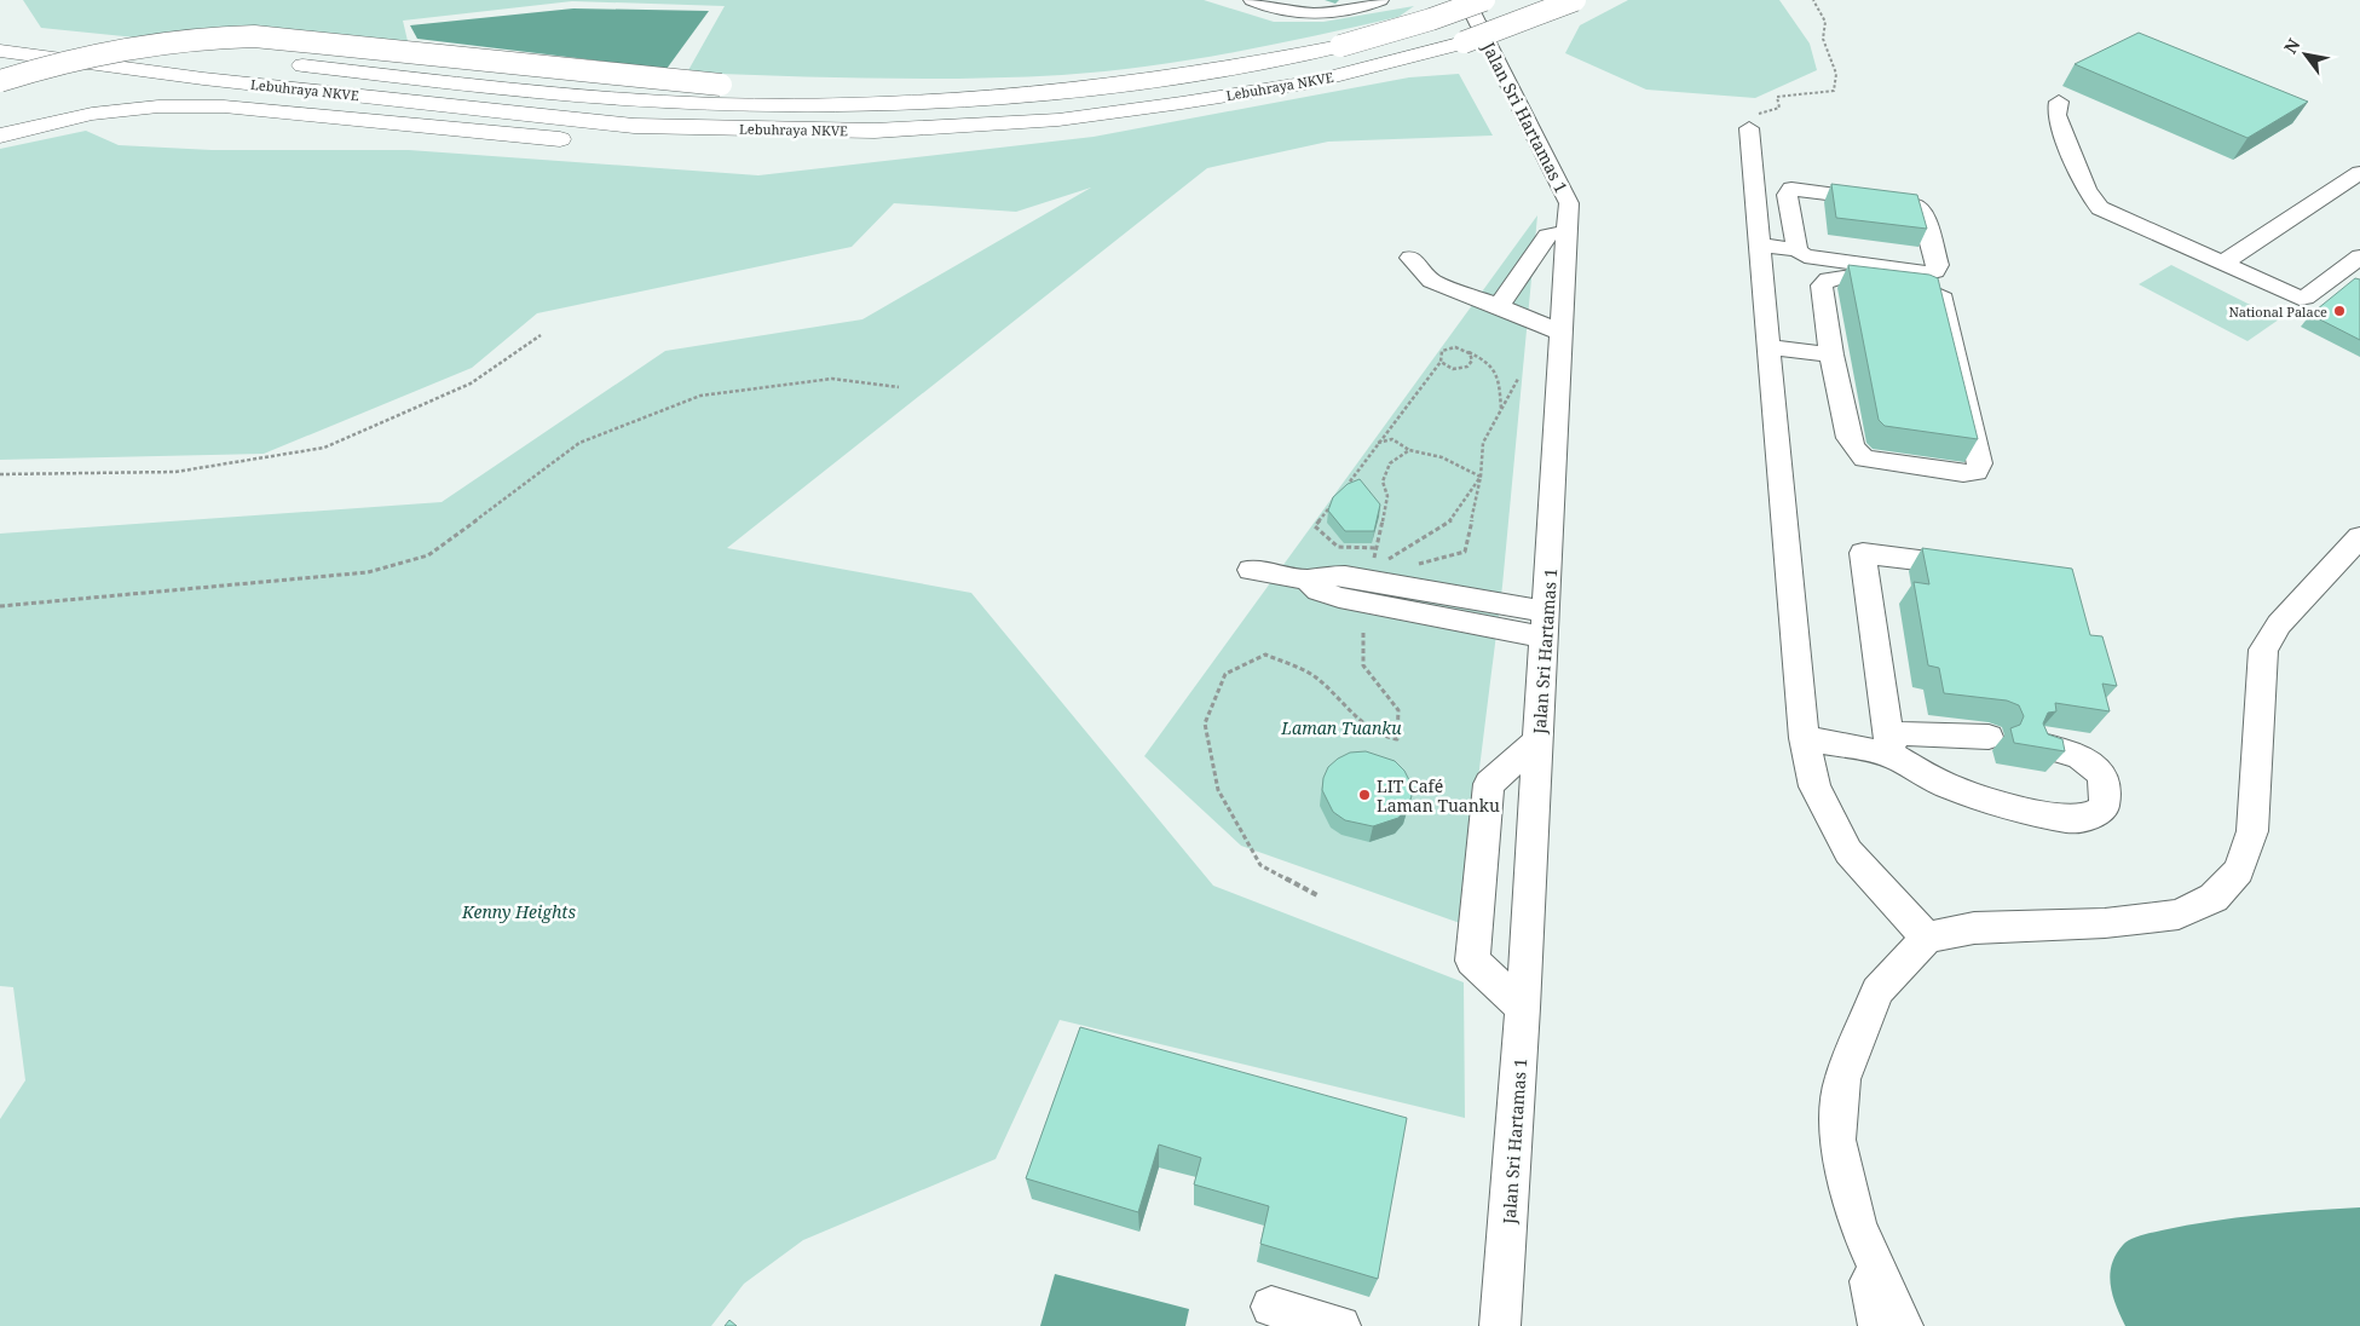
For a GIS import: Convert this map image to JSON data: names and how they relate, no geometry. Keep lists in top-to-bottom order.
{
  "streets": {
    "highway": ["Lebuhraya NKVE"],
    "street": ["Jalan Sri Hartamas 1"]
  },
  "parks": ["Laman Tuanku", "Kenny Heights"],
  "places": ["National Palace", "LIT Café Laman Tuanku"],
  "north": "top left"
}
